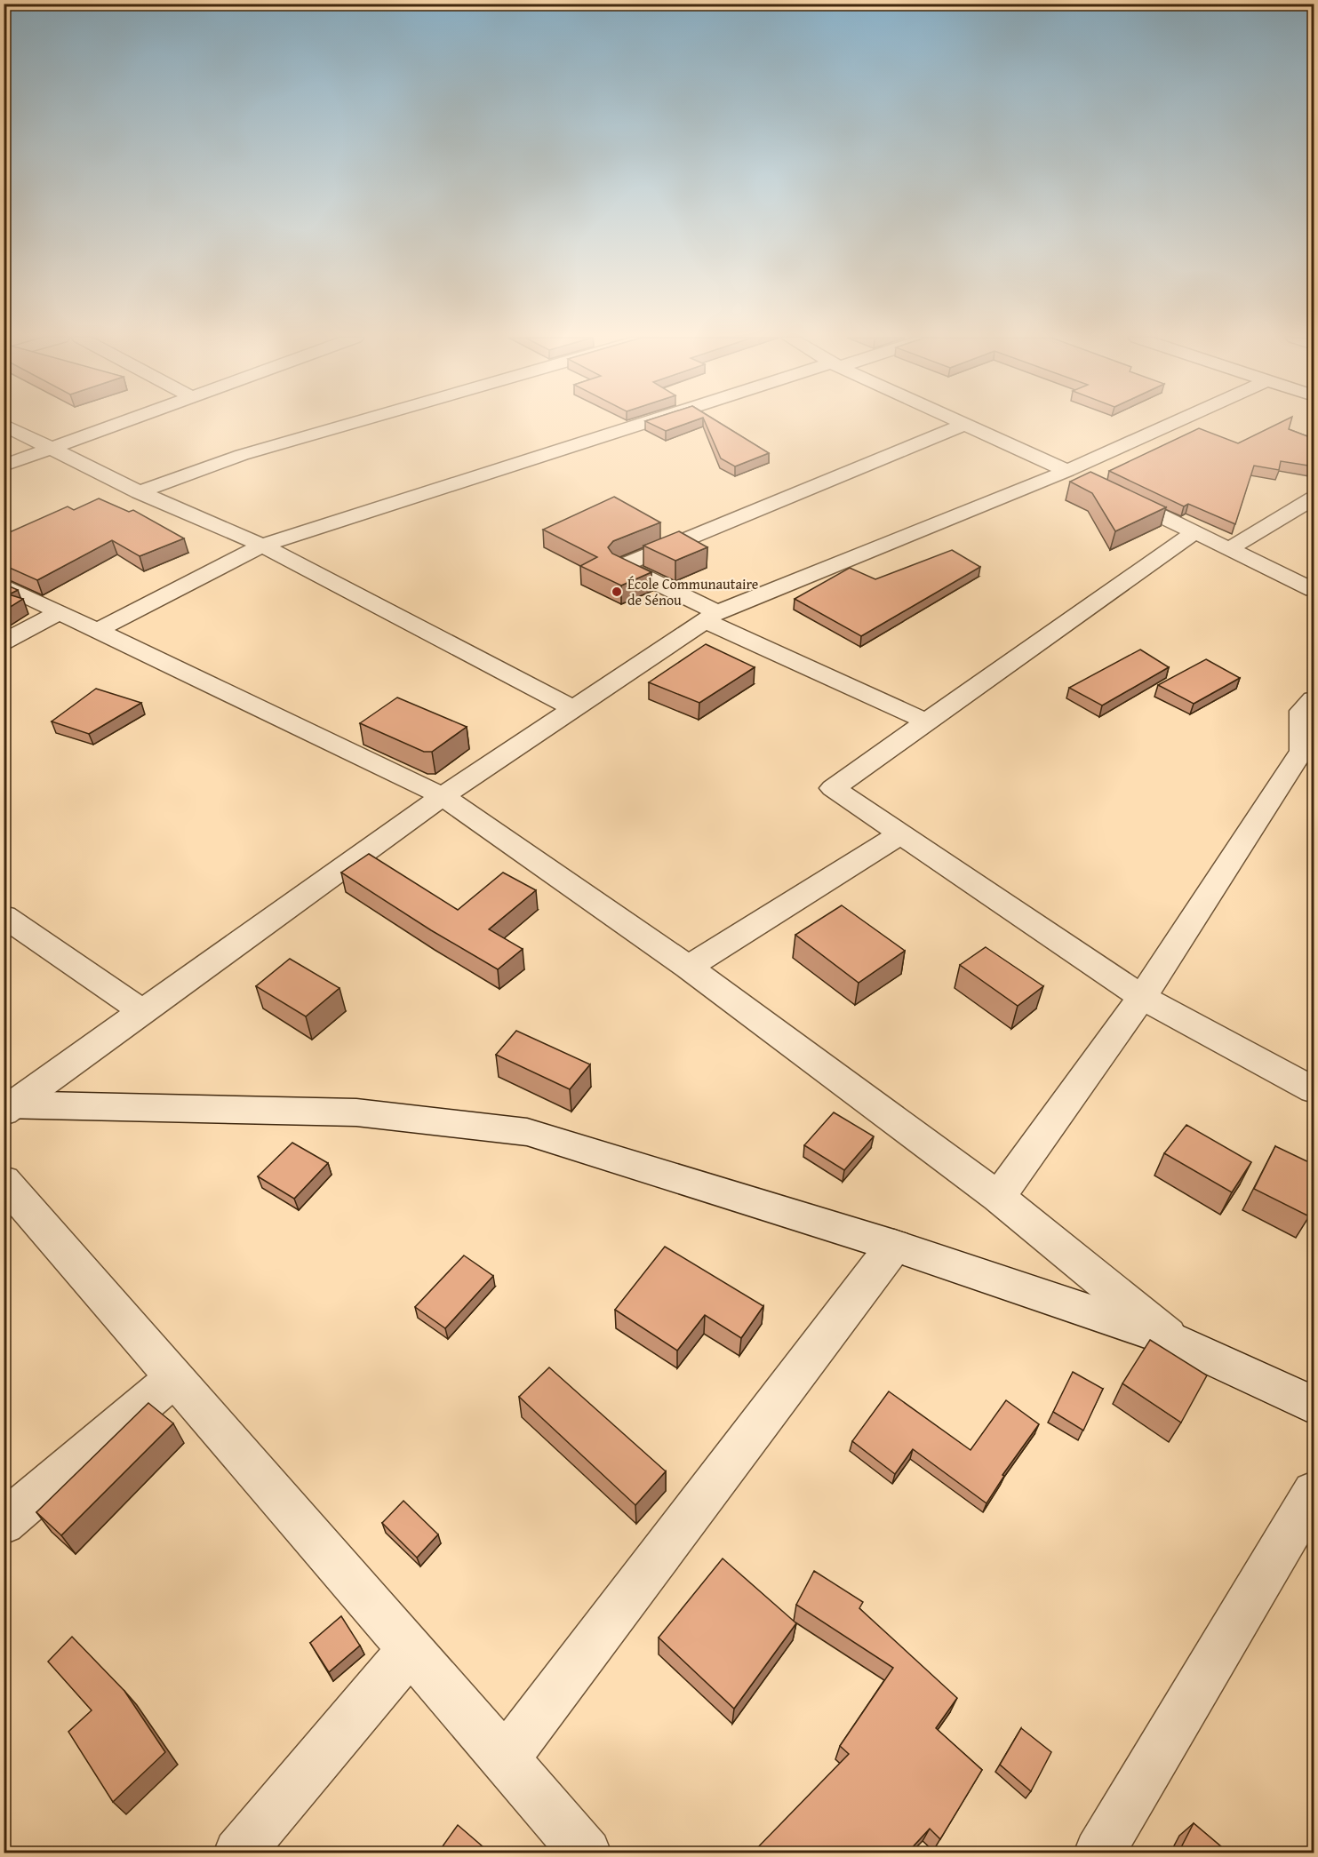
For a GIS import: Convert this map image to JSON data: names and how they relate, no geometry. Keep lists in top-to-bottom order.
{
  "places": ["École Communautaire de Sénou"]
}
